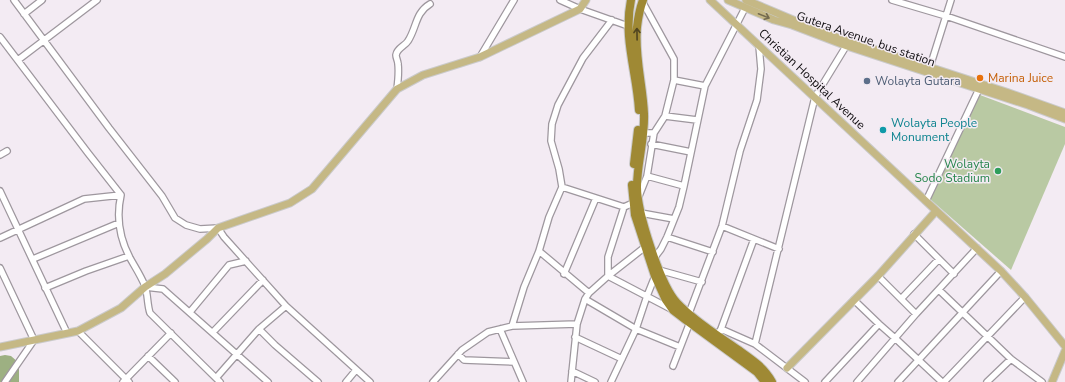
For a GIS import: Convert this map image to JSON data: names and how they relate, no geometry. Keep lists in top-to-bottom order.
{
  "streets": {
    "main road": ["Gutera Avenue, bus station", "Christian Hospital Avenue"]
  },
  "places": [
    "Marina Juice",
    "Wolayta Gutara",
    "Wolayta People Monument",
    "Wolayta Sodo Stadium"
  ]
}
